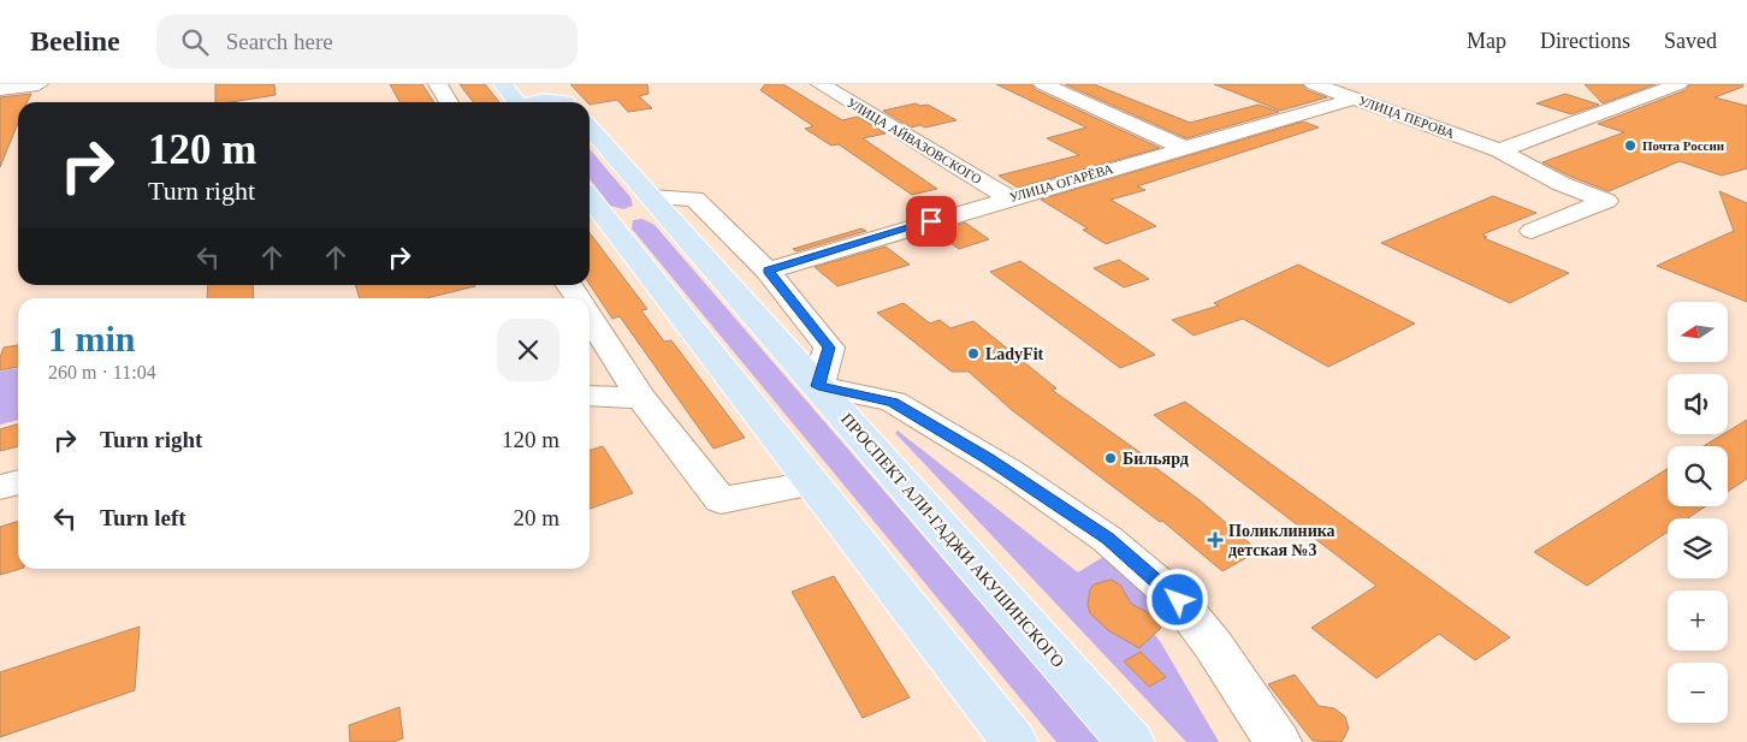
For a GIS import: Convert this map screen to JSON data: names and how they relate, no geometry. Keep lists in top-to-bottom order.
{
  "streets": {
    "main road": ["ПРОСПЕКТ АЛИ-ГАДЖИ АКУШИНСКОГО"],
    "street": ["УЛИЦА ПЕРОВА", "УЛИЦА АЙВАЗОВСКОГО", "УЛИЦА ОГАРЁВА"]
  },
  "crossings": [
    ["УЛИЦА ПЕРОВА", "УЛИЦА ОГАРЁВА"],
    ["УЛИЦА АЙВАЗОВСКОГО", "УЛИЦА ОГАРЁВА"]
  ],
  "places": {
    "other": ["Почта России", "LadyFit", "Бильярд"],
    "health": ["Поликлиника детская №3"]
  },
  "north": "left",
  "page": {
    "header": "Beeline",
    "search": "Search here",
    "nav": ["Map", "Directions", "Saved"],
    "turn": ["120 m", "Turn right"],
    "heading": ["1 min", "260 m · 11:04"],
    "map_buttons": ["+", "−"],
    "list": [
      {
        "name": "Turn right",
        "value": "120 m"
      },
      {
        "name": "Turn left",
        "value": "20 m"
      }
    ]
  }
}
